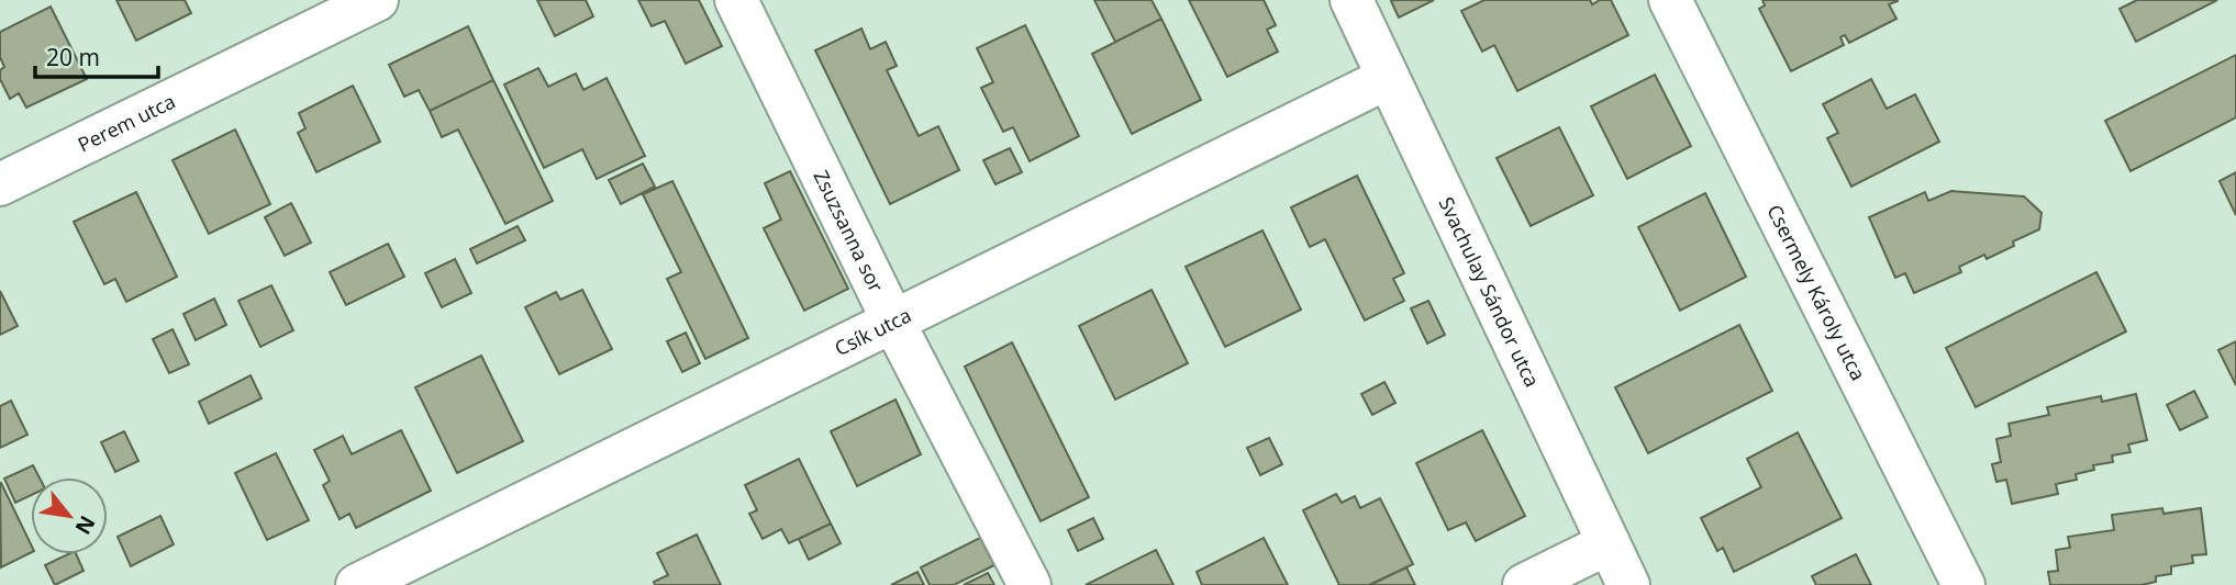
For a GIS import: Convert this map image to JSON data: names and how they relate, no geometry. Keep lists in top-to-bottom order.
{
  "streets": {
    "street": [
      "Perem utca",
      "Zsuzsanna sor",
      "Csermely Károly utca",
      "Svachulay Sándor utca",
      "Csík utca"
    ]
  },
  "crossings": [
    ["Zsuzsanna sor", "Csík utca"],
    ["Svachulay Sándor utca", "Csík utca"]
  ],
  "scale_bar": "20 m",
  "north": "bottom right"
}
